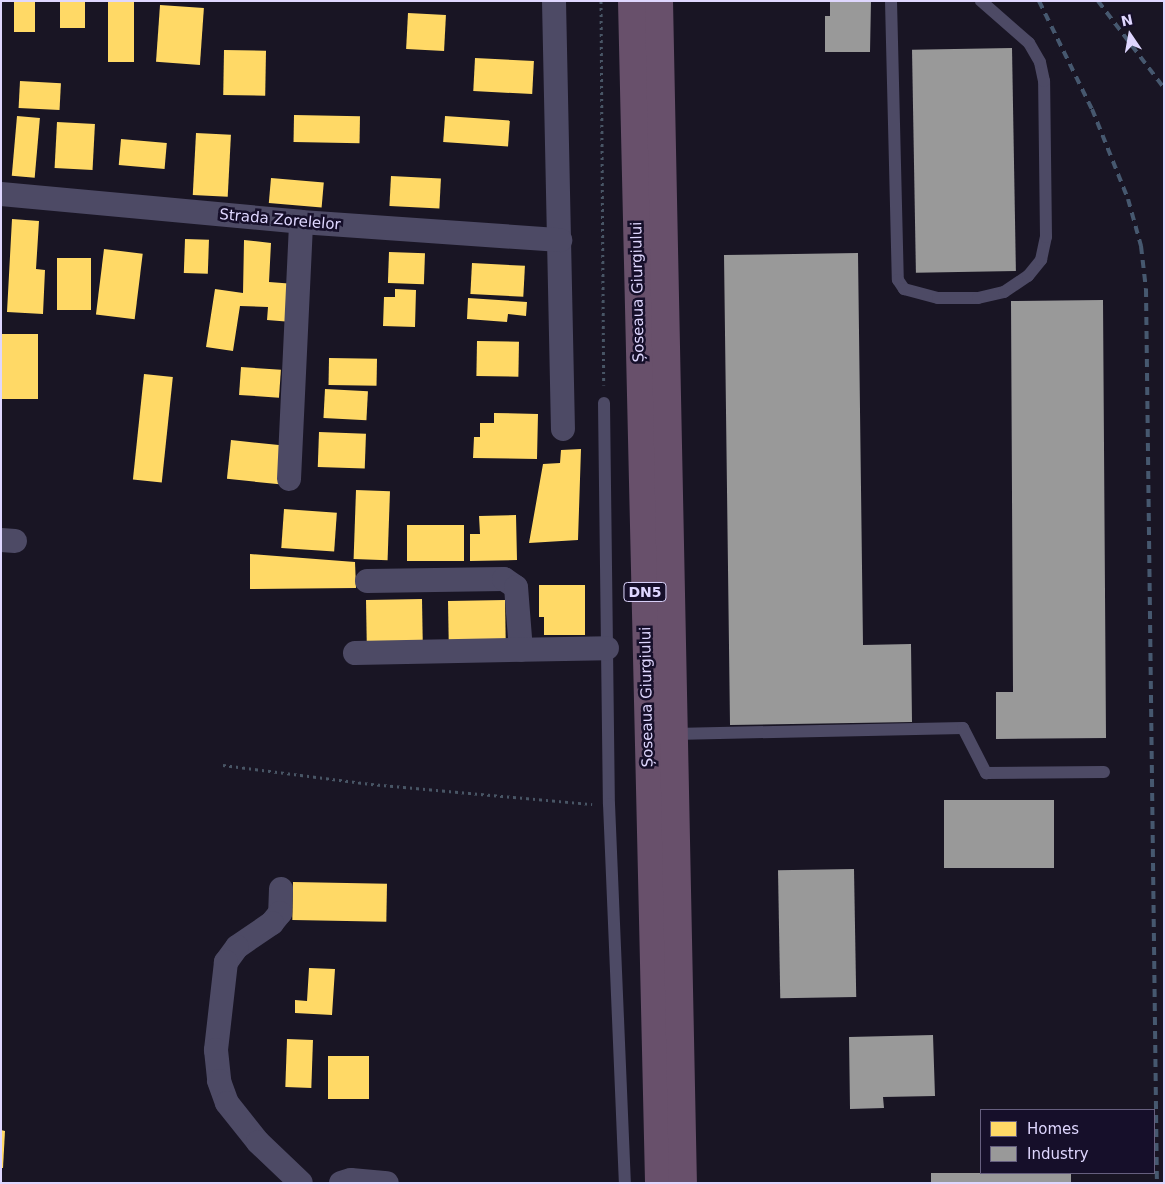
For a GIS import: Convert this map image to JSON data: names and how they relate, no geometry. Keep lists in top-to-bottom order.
{
  "streets": {
    "highway": ["Șoseaua Giurgiului", "DN5"],
    "street": ["Strada Zorelelor"]
  },
  "legend": ["Homes", "Industry"],
  "north": "top"
}
